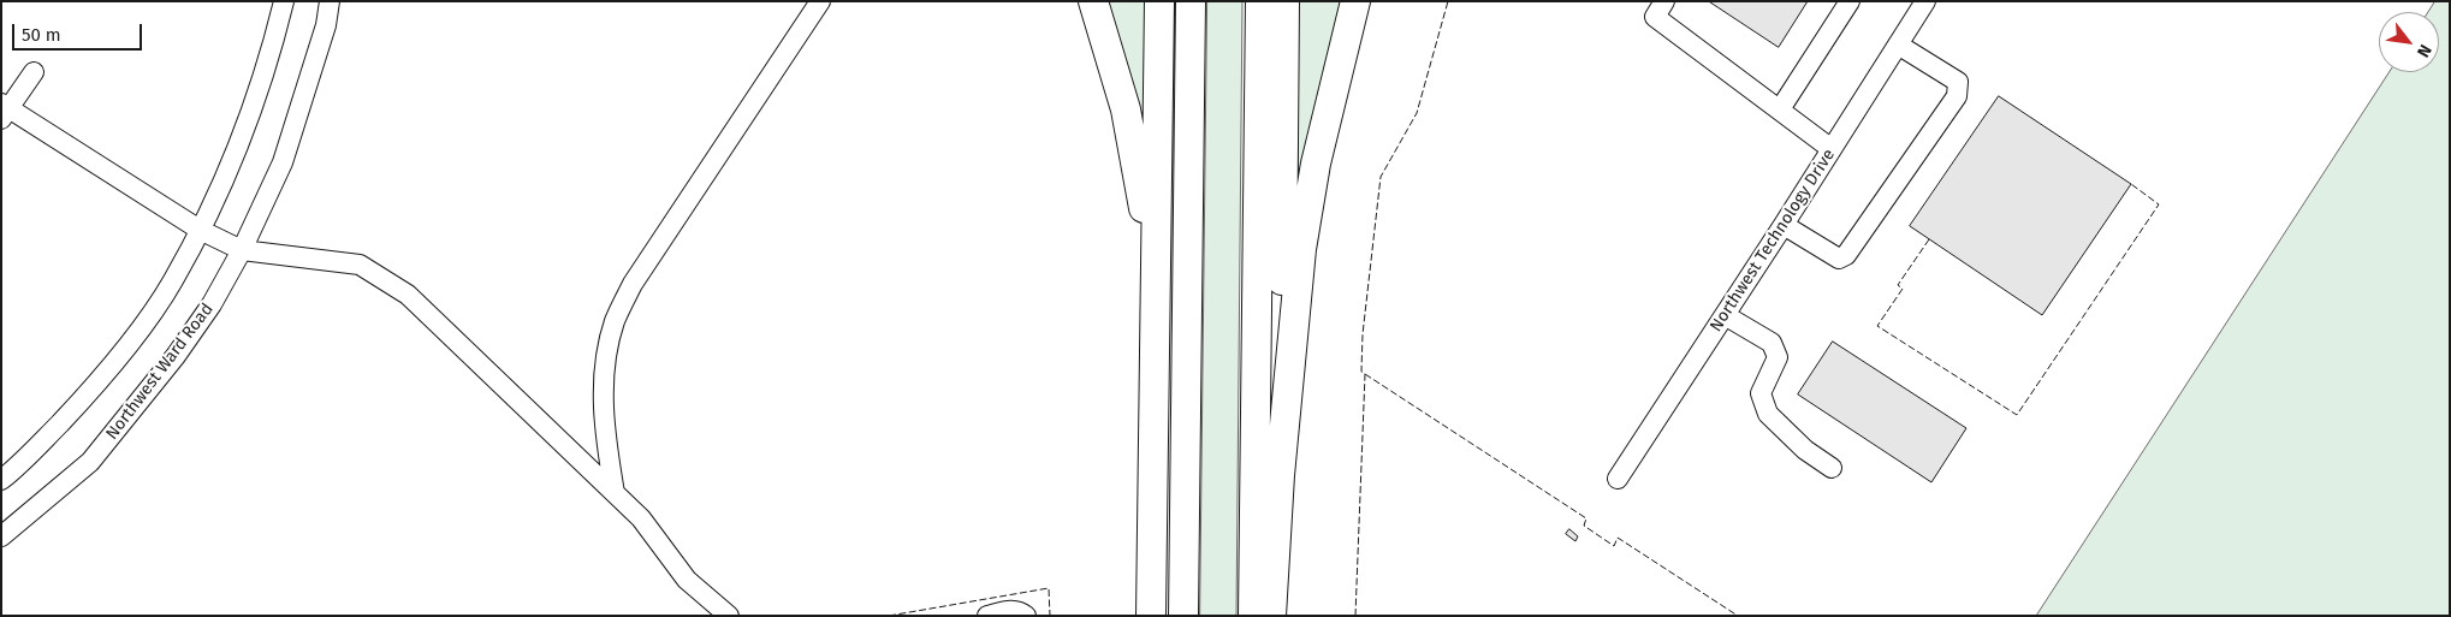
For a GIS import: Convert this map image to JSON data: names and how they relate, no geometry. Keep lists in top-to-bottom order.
{
  "streets": {
    "street": ["Northwest Technology Drive", "Northwest Ward Road"]
  },
  "scale_bar": "50 m",
  "north": "bottom right"
}
